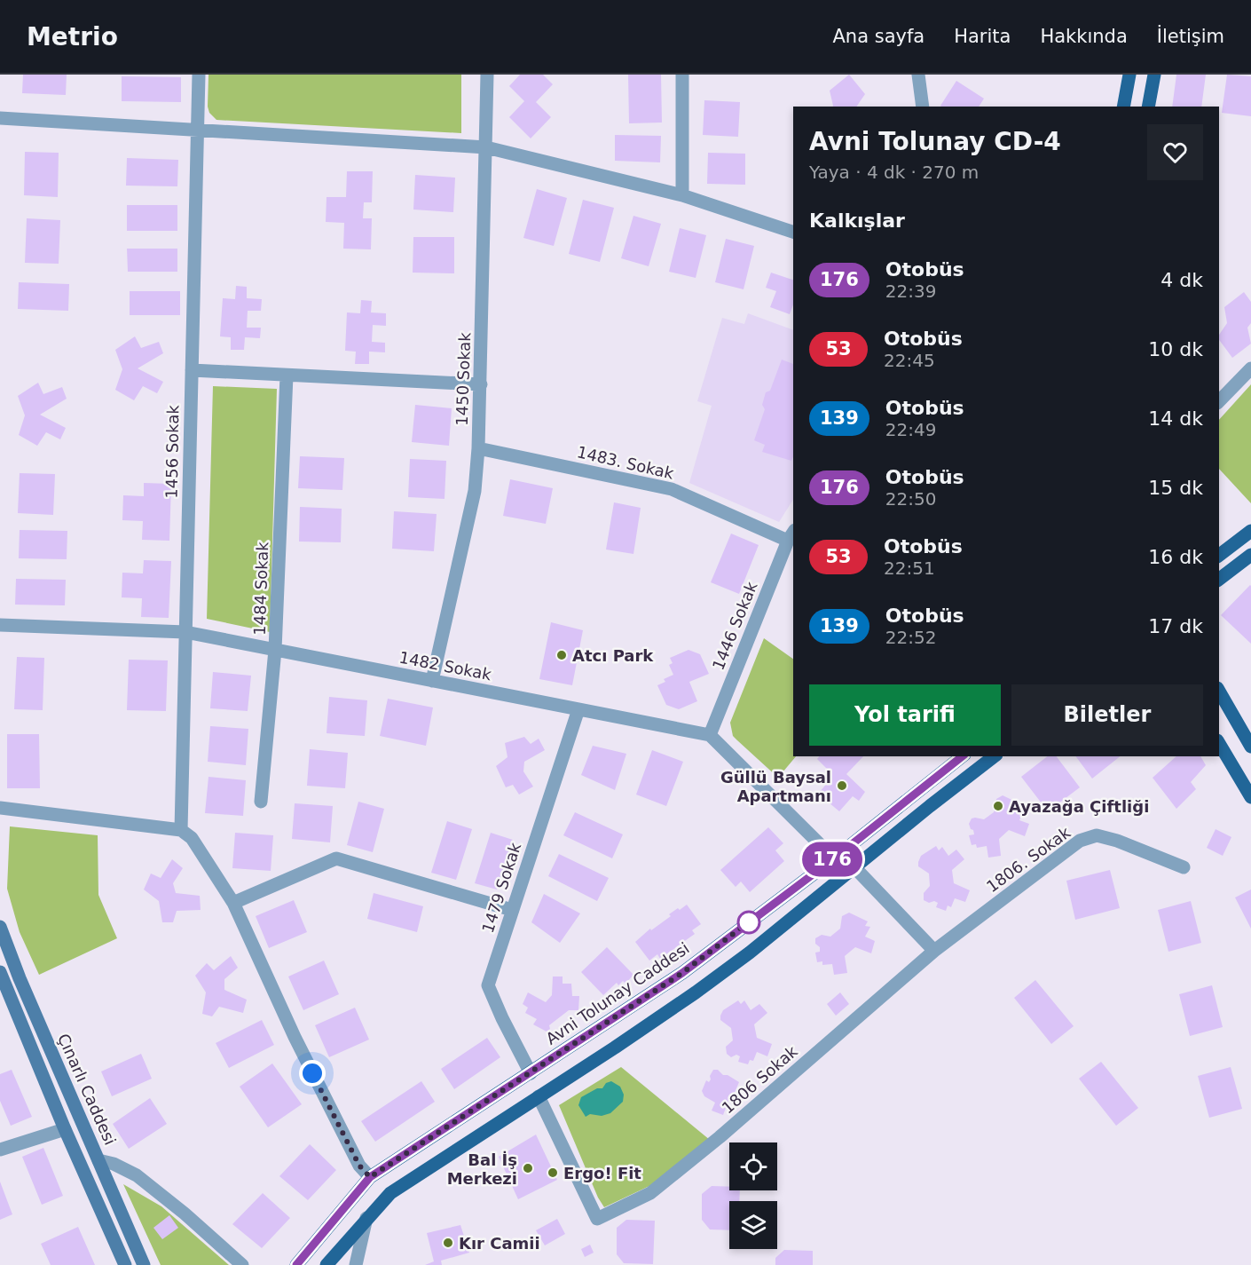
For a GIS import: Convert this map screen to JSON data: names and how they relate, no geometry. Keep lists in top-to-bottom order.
{
  "streets": {
    "main road": ["Avni Tolunay Caddesi", "Çınarlı Caddesi"],
    "street": [
      "1450 Sokak",
      "1456 Sokak",
      "1483. Sokak",
      "1484 Sokak",
      "1446 Sokak",
      "1482 Sokak",
      "1806. Sokak",
      "1479 Sokak",
      "1806 Sokak"
    ]
  },
  "crossings": [
    ["1450 Sokak", "1483. Sokak"],
    ["1450 Sokak", "1482 Sokak"],
    ["1456 Sokak", "1482 Sokak"],
    ["1483. Sokak", "1446 Sokak"],
    ["1484 Sokak", "1482 Sokak"],
    ["1446 Sokak", "1482 Sokak"],
    ["1482 Sokak", "1479 Sokak"],
    ["1806. Sokak", "1806 Sokak"],
    ["1479 Sokak", "Avni Tolunay Caddesi"]
  ],
  "places": [
    "Atcı Park",
    "Güllü Baysal Apartmanı",
    "Ayazağa Çiftliği",
    "Bal İş Merkezi",
    "Ergo! Fit",
    "Kır Camii"
  ],
  "lines": ["bus line 176"],
  "page": {
    "header": "Metrio",
    "nav": [
      "Ana sayfa",
      "Harita",
      "Hakkında",
      "İletişim"
    ],
    "on_map": "176",
    "heading": [
      ["Avni Tolunay CD-4", "Yaya · 4 dk · 270 m"],
      "Kalkışlar"
    ],
    "list": [
      {
        "mark": "176",
        "name": "Otobüs",
        "note": "22:39",
        "value": "4 dk"
      },
      {
        "mark": "53",
        "name": "Otobüs",
        "note": "22:45",
        "value": "10 dk"
      },
      {
        "mark": "139",
        "name": "Otobüs",
        "note": "22:49",
        "value": "14 dk"
      },
      {
        "mark": "176",
        "name": "Otobüs",
        "note": "22:50",
        "value": "15 dk"
      },
      {
        "mark": "53",
        "name": "Otobüs",
        "note": "22:51",
        "value": "16 dk"
      },
      {
        "mark": "139",
        "name": "Otobüs",
        "note": "22:52",
        "value": "17 dk"
      }
    ],
    "buttons": ["Yol tarifi", "Biletler"]
  }
}
